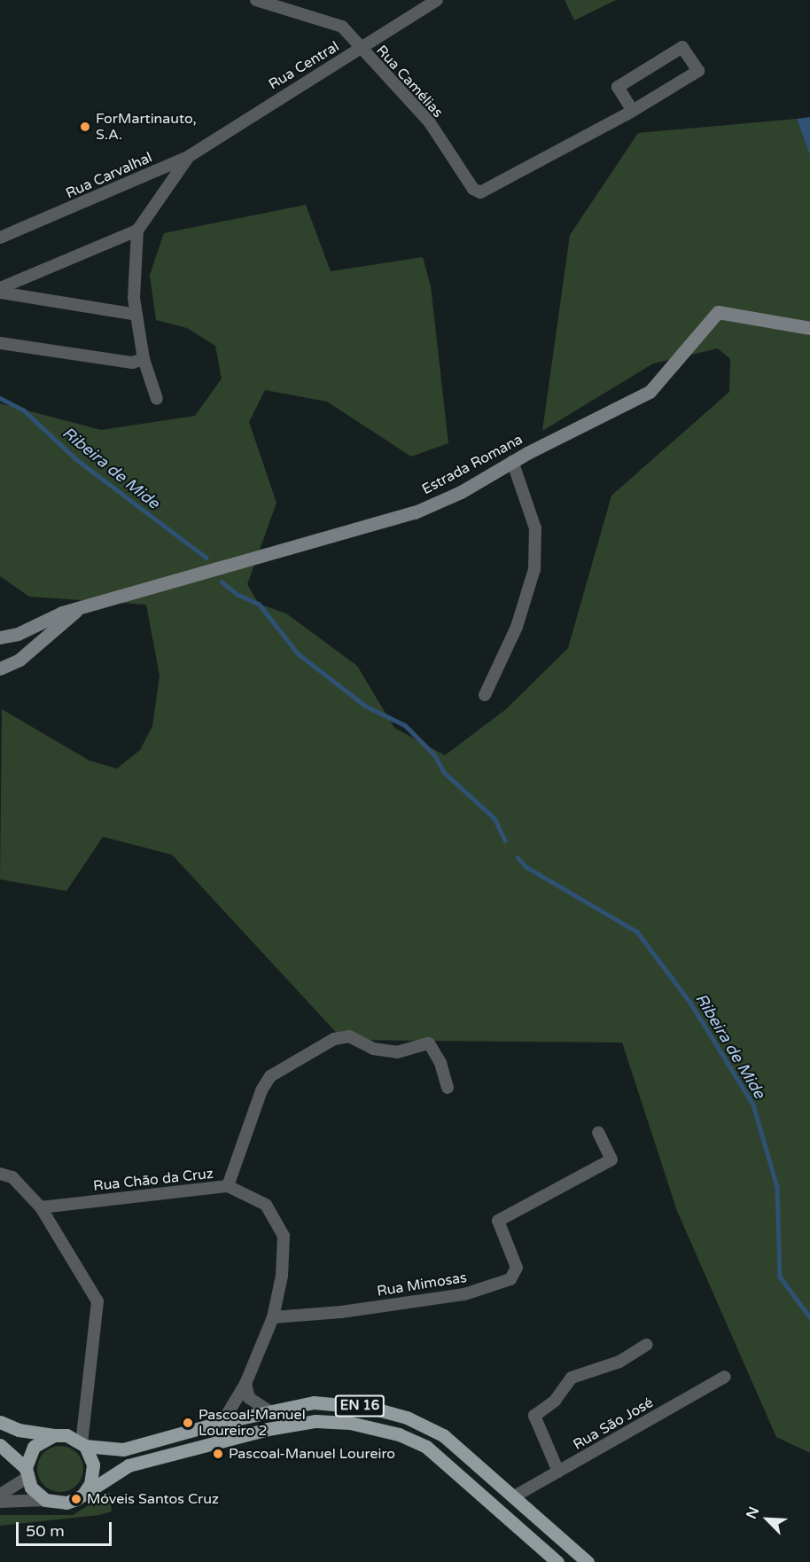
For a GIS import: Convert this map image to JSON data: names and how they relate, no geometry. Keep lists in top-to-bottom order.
{
  "streets": {
    "main road": ["EN 16"],
    "street": [
      "Rua Central",
      "Rua Camélias",
      "Rua Carvalhal",
      "Estrada Romana",
      "Rua Chão da Cruz",
      "Rua Mimosas",
      "Rua São José"
    ]
  },
  "crossings": [
    ["Rua Central", "Rua Camélias"],
    ["Rua Central", "Rua Carvalhal"],
    ["Rua Chão da Cruz", "Rua Mimosas"],
    ["Rua Chão da Cruz", "EN 16"],
    ["EN 16", "Rua São José"]
  ],
  "water": ["Ribeira de Mide"],
  "places": [
    "ForMartinauto, S.A.",
    "Pascoal-Manuel Loureiro 2",
    "Pascoal-Manuel Loureiro",
    "Móveis Santos Cruz"
  ],
  "scale_bar": "50 m",
  "north": "top left"
}
